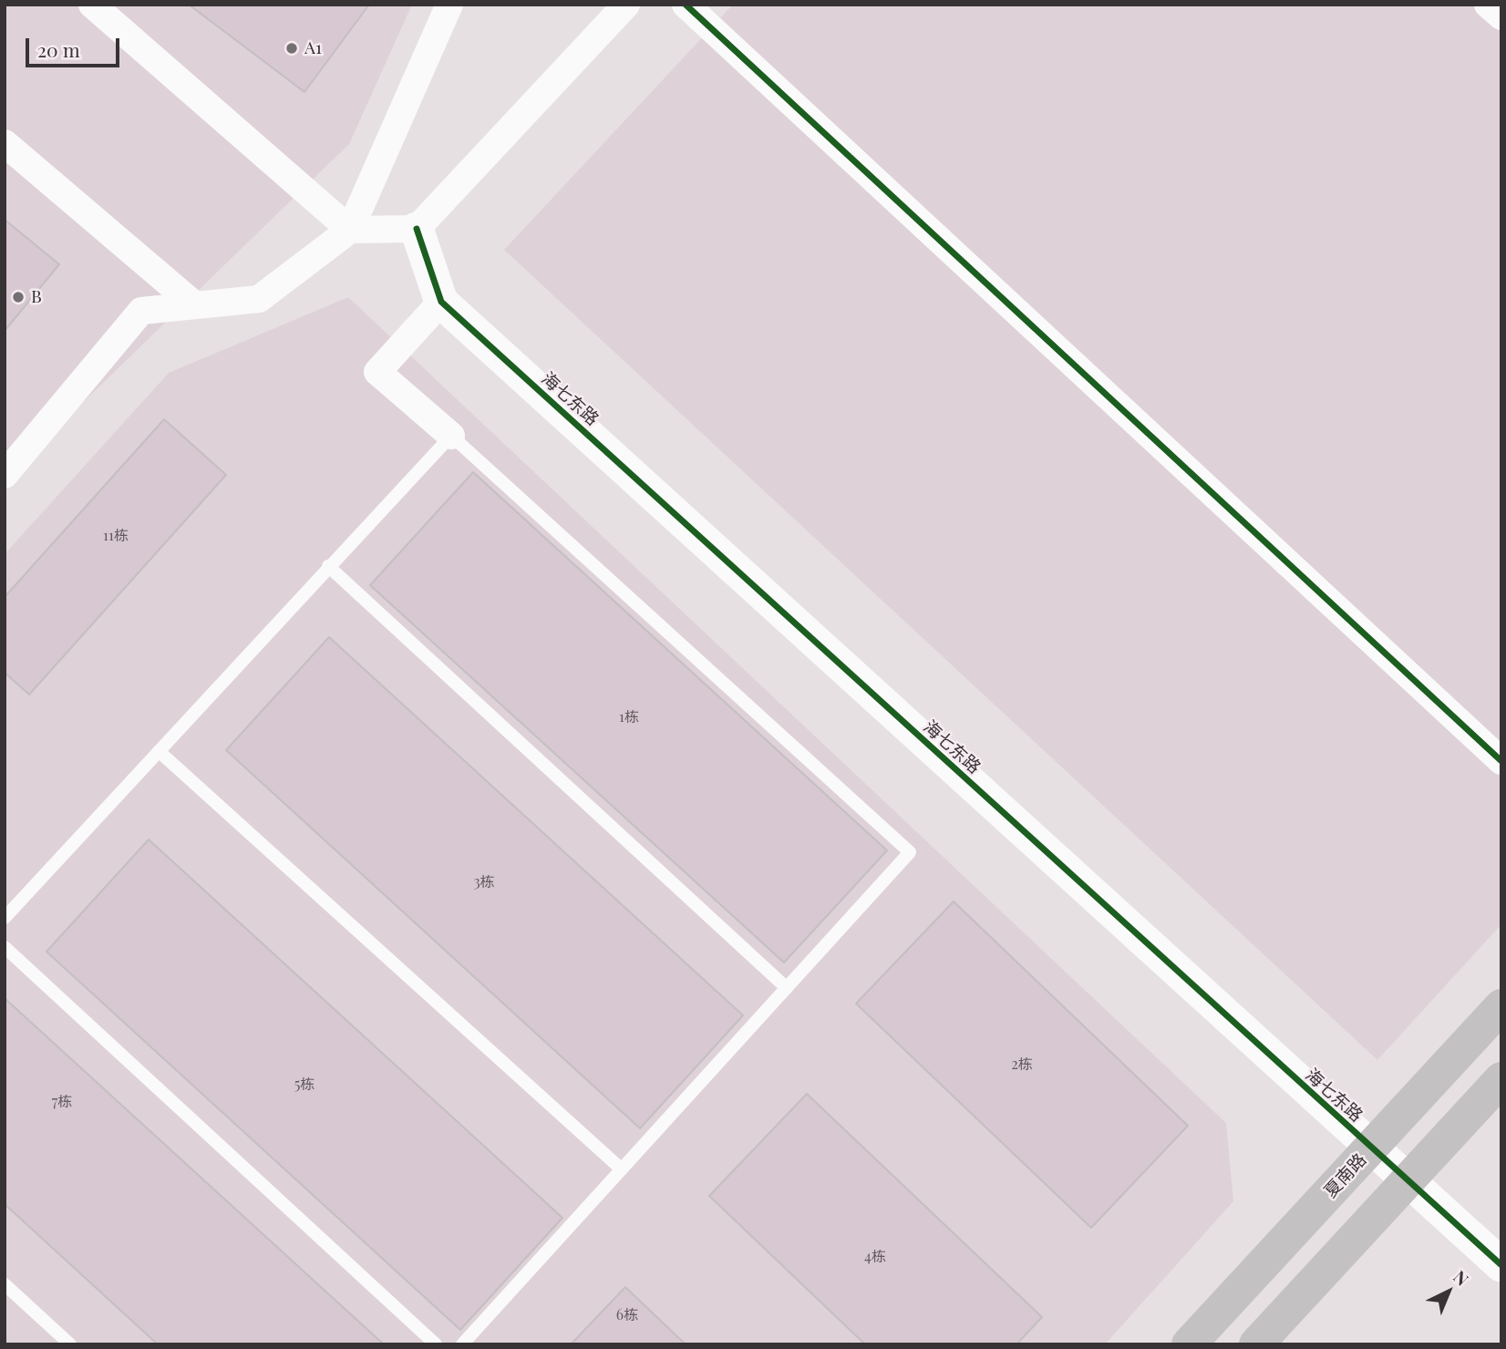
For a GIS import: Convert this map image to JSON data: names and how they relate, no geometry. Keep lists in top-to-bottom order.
{
  "streets": {
    "main road": ["夏南路"],
    "street": ["海七东路"]
  },
  "crossings": [
    ["海七东路", "夏南路"]
  ],
  "places": ["A1", "B"],
  "house_numbers": [
    "11栋",
    "1栋",
    "3栋",
    "2栋",
    "5栋",
    "7栋",
    "4栋",
    "6栋"
  ],
  "scale_bar": "20 m",
  "north": "top right"
}
